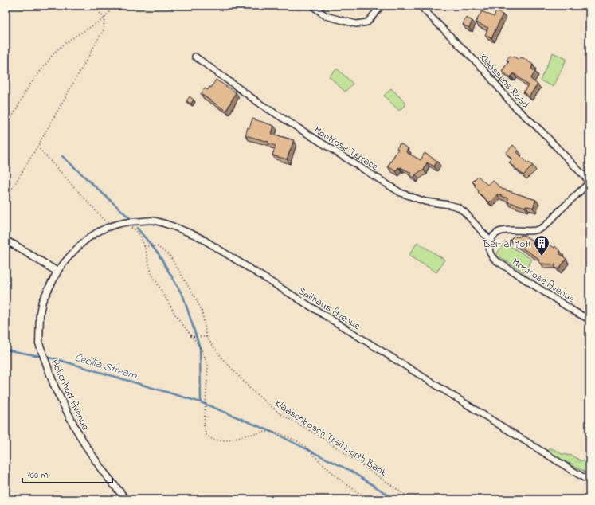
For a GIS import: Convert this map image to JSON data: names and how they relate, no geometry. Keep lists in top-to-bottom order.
{
  "streets": {
    "street": [
      "Klaassens Road",
      "Montrose Terrace",
      "Montrose Avenue",
      "Spilhaus Avenue",
      "Hohenhort Avenue"
    ],
    "path": ["Klaasenbosch Trail North Bank"]
  },
  "crossings": [
    ["Montrose Terrace", "Montrose Avenue"],
    ["Spilhaus Avenue", "Hohenhort Avenue"]
  ],
  "water": ["Cecilia Stream"],
  "places": {
    "building": ["Bait al Moti"]
  },
  "scale_bar": "100 m"
}
